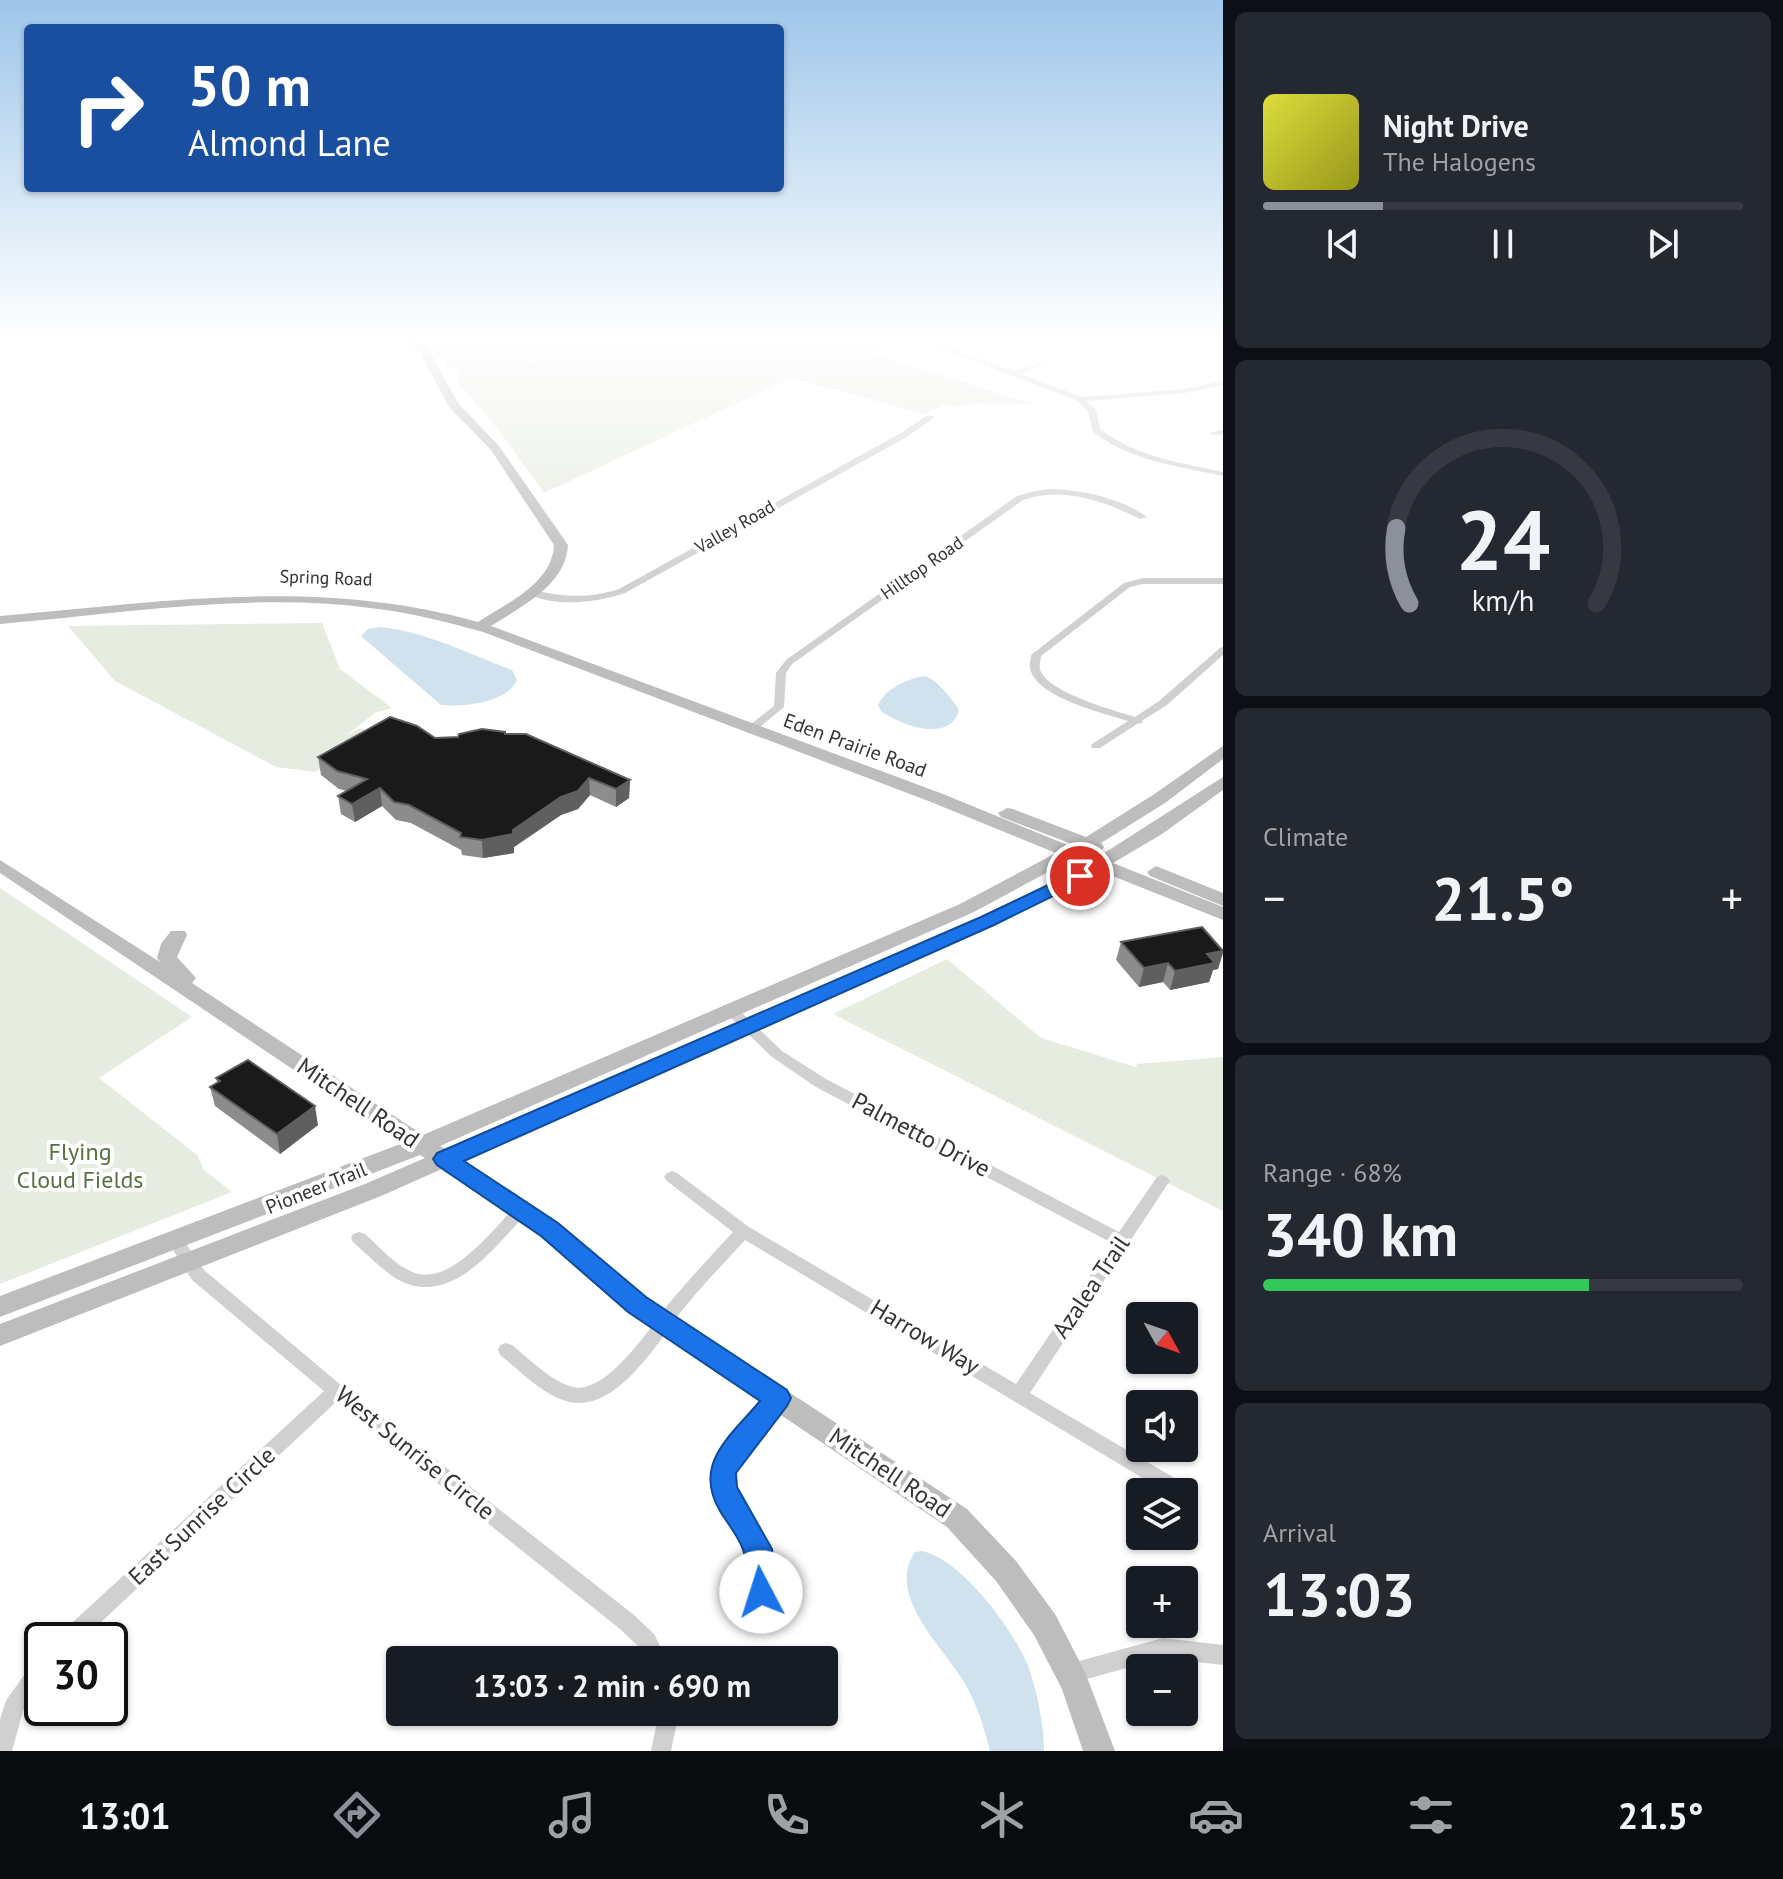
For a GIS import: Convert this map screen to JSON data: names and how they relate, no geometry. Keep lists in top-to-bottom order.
{
  "streets": {
    "main road": [
      "Spring Road",
      "Eden Prairie Road",
      "Mitchell Road",
      "Pioneer Trail"
    ],
    "street": [
      "Valley Road",
      "Hilltop Road",
      "Palmetto Drive",
      "Azalea Trail",
      "Harrow Way",
      "West Sunrise Circle",
      "East Sunrise Circle"
    ]
  },
  "crossings": [
    ["Hilltop Road", "Eden Prairie Road"],
    ["Spring Road", "Eden Prairie Road"],
    ["Eden Prairie Road", "Pioneer Trail"],
    ["Mitchell Road", "Pioneer Trail"],
    ["Palmetto Drive", "Pioneer Trail"],
    ["Palmetto Drive", "Azalea Trail"],
    ["Pioneer Trail", "West Sunrise Circle"],
    ["Azalea Trail", "Harrow Way"],
    ["West Sunrise Circle", "East Sunrise Circle"]
  ],
  "parks": ["Flying Cloud Fields"],
  "north": "bottom right",
  "page": {
    "turn": ["50 m", "Almond Lane"],
    "song": ["Night Drive", "The Halogens"],
    "tile": [
      "Climate",
      ["Range · 68%", "340 km"],
      ["Arrival", "13:03"]
    ],
    "heat": ["−", "21.5°", "+"],
    "map_buttons": ["+", "−"],
    "limit": "30",
    "trip": "13:03 · 2 min · 690 m",
    "tabs": ["13:01", "21.5°"],
    "gauge": ["24", "km/h"]
  }
}
